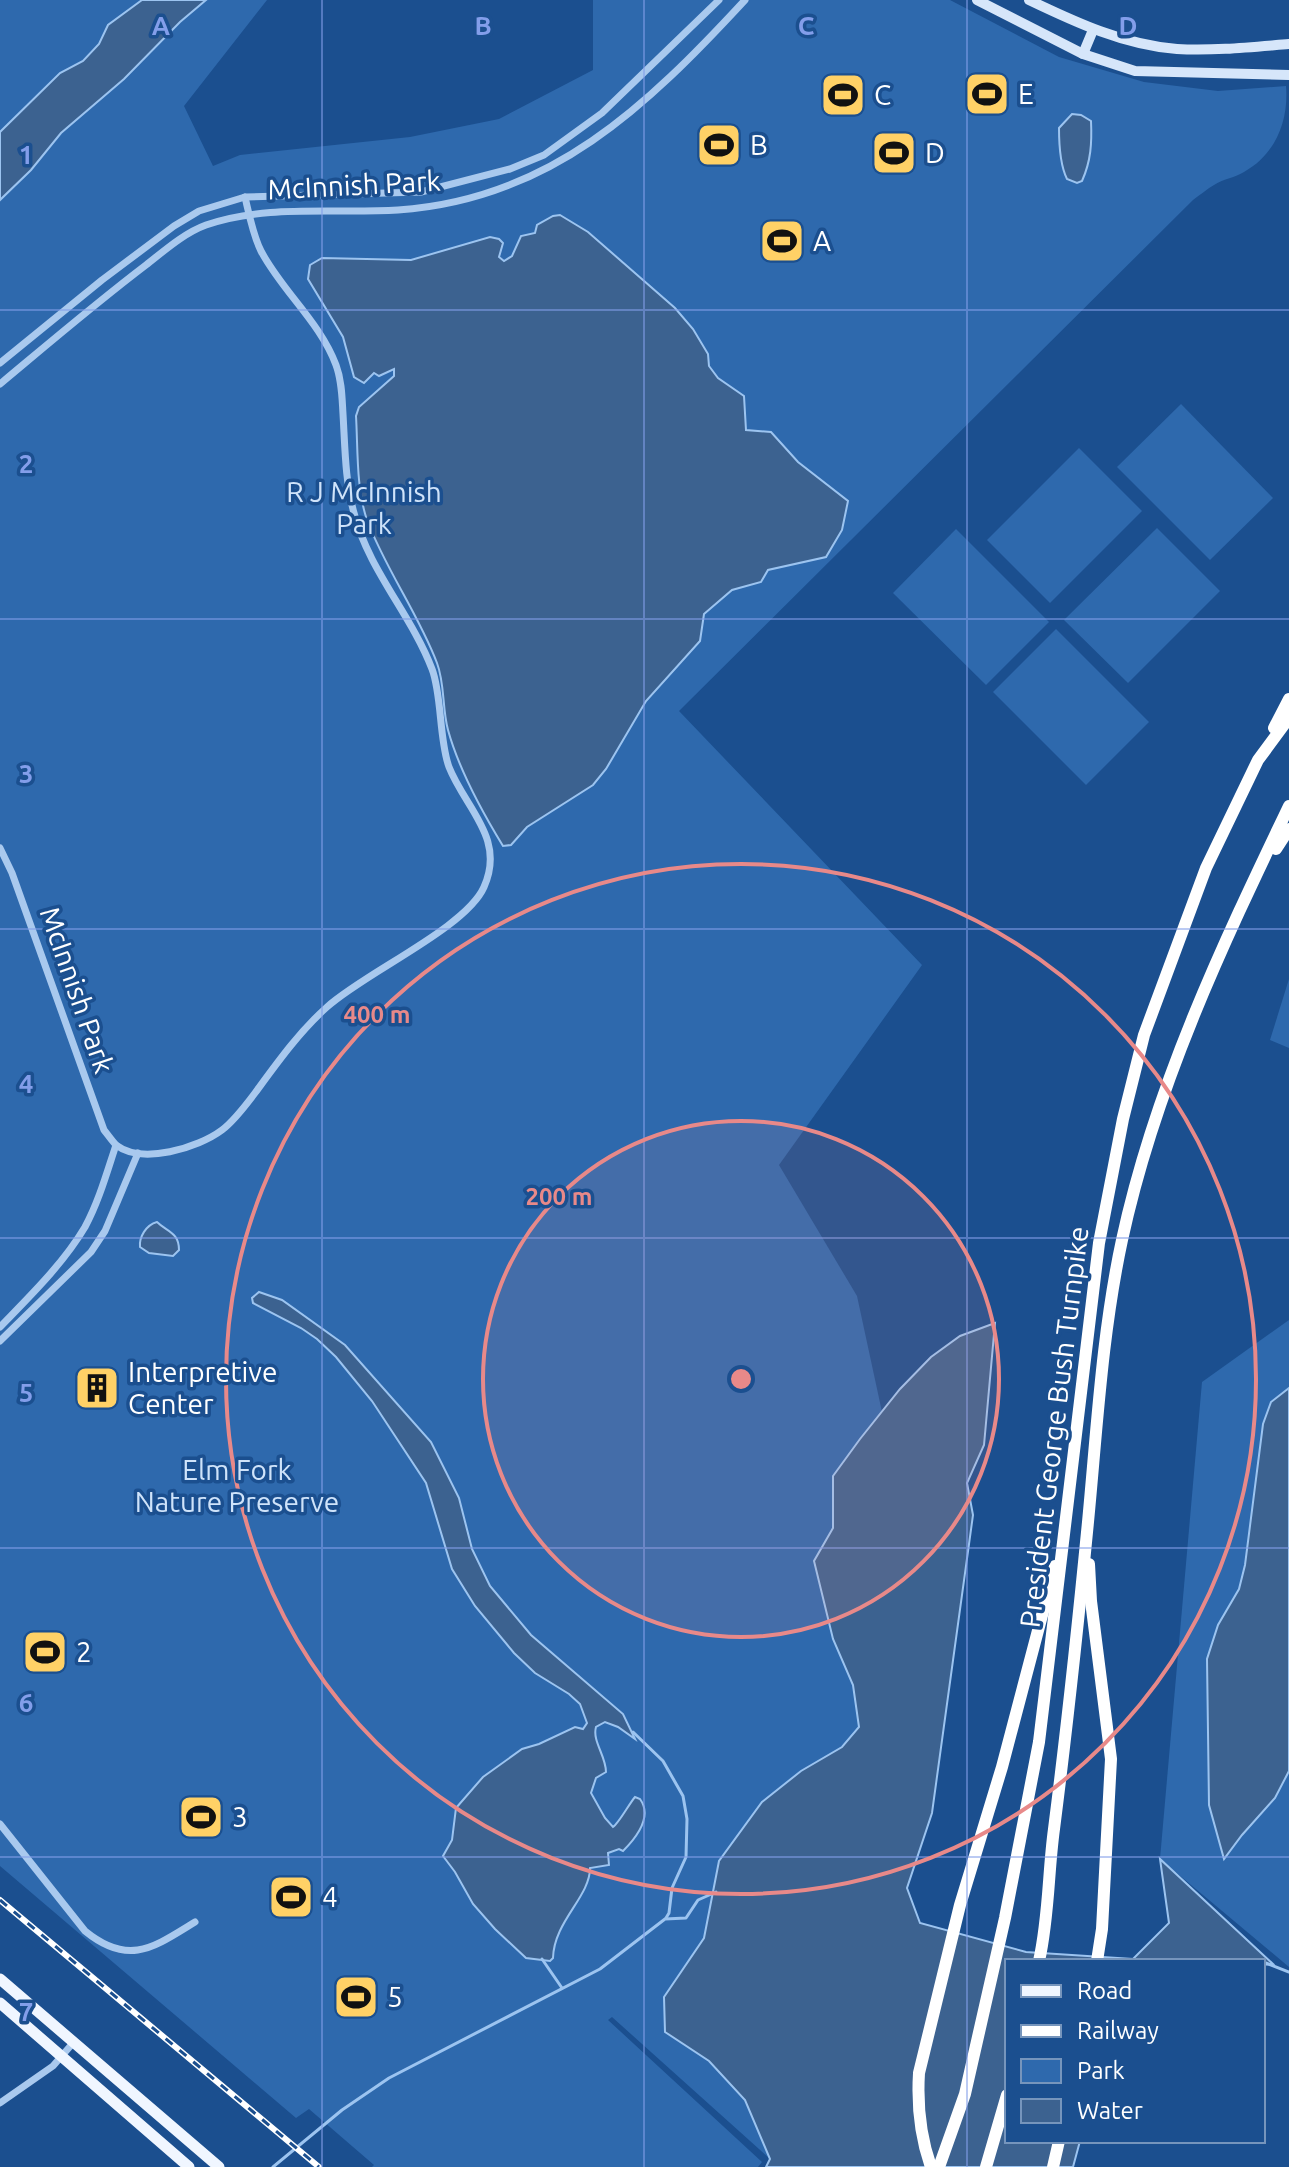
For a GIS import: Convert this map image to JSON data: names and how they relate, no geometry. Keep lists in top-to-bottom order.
{
  "streets": {
    "highway": ["President George Bush Turnpike"],
    "street": ["McInnish Park"]
  },
  "parks": ["R J McInnish Park", "Elm Fork Nature Preserve"],
  "places": {
    "sports": [
      "E",
      "C",
      "B",
      "D",
      "A",
      "2",
      "3",
      "4",
      "5"
    ],
    "building": ["Interpretive Center"]
  },
  "legend": [
    "Road",
    "Railway",
    "Park",
    "Water"
  ],
  "grid": {
    "columns": [
      "A",
      "B",
      "C",
      "D"
    ],
    "rows": [
      "1",
      "2",
      "3",
      "4",
      "5",
      "6",
      "7"
    ]
  },
  "rings": ["400 m", "200 m"]
}
